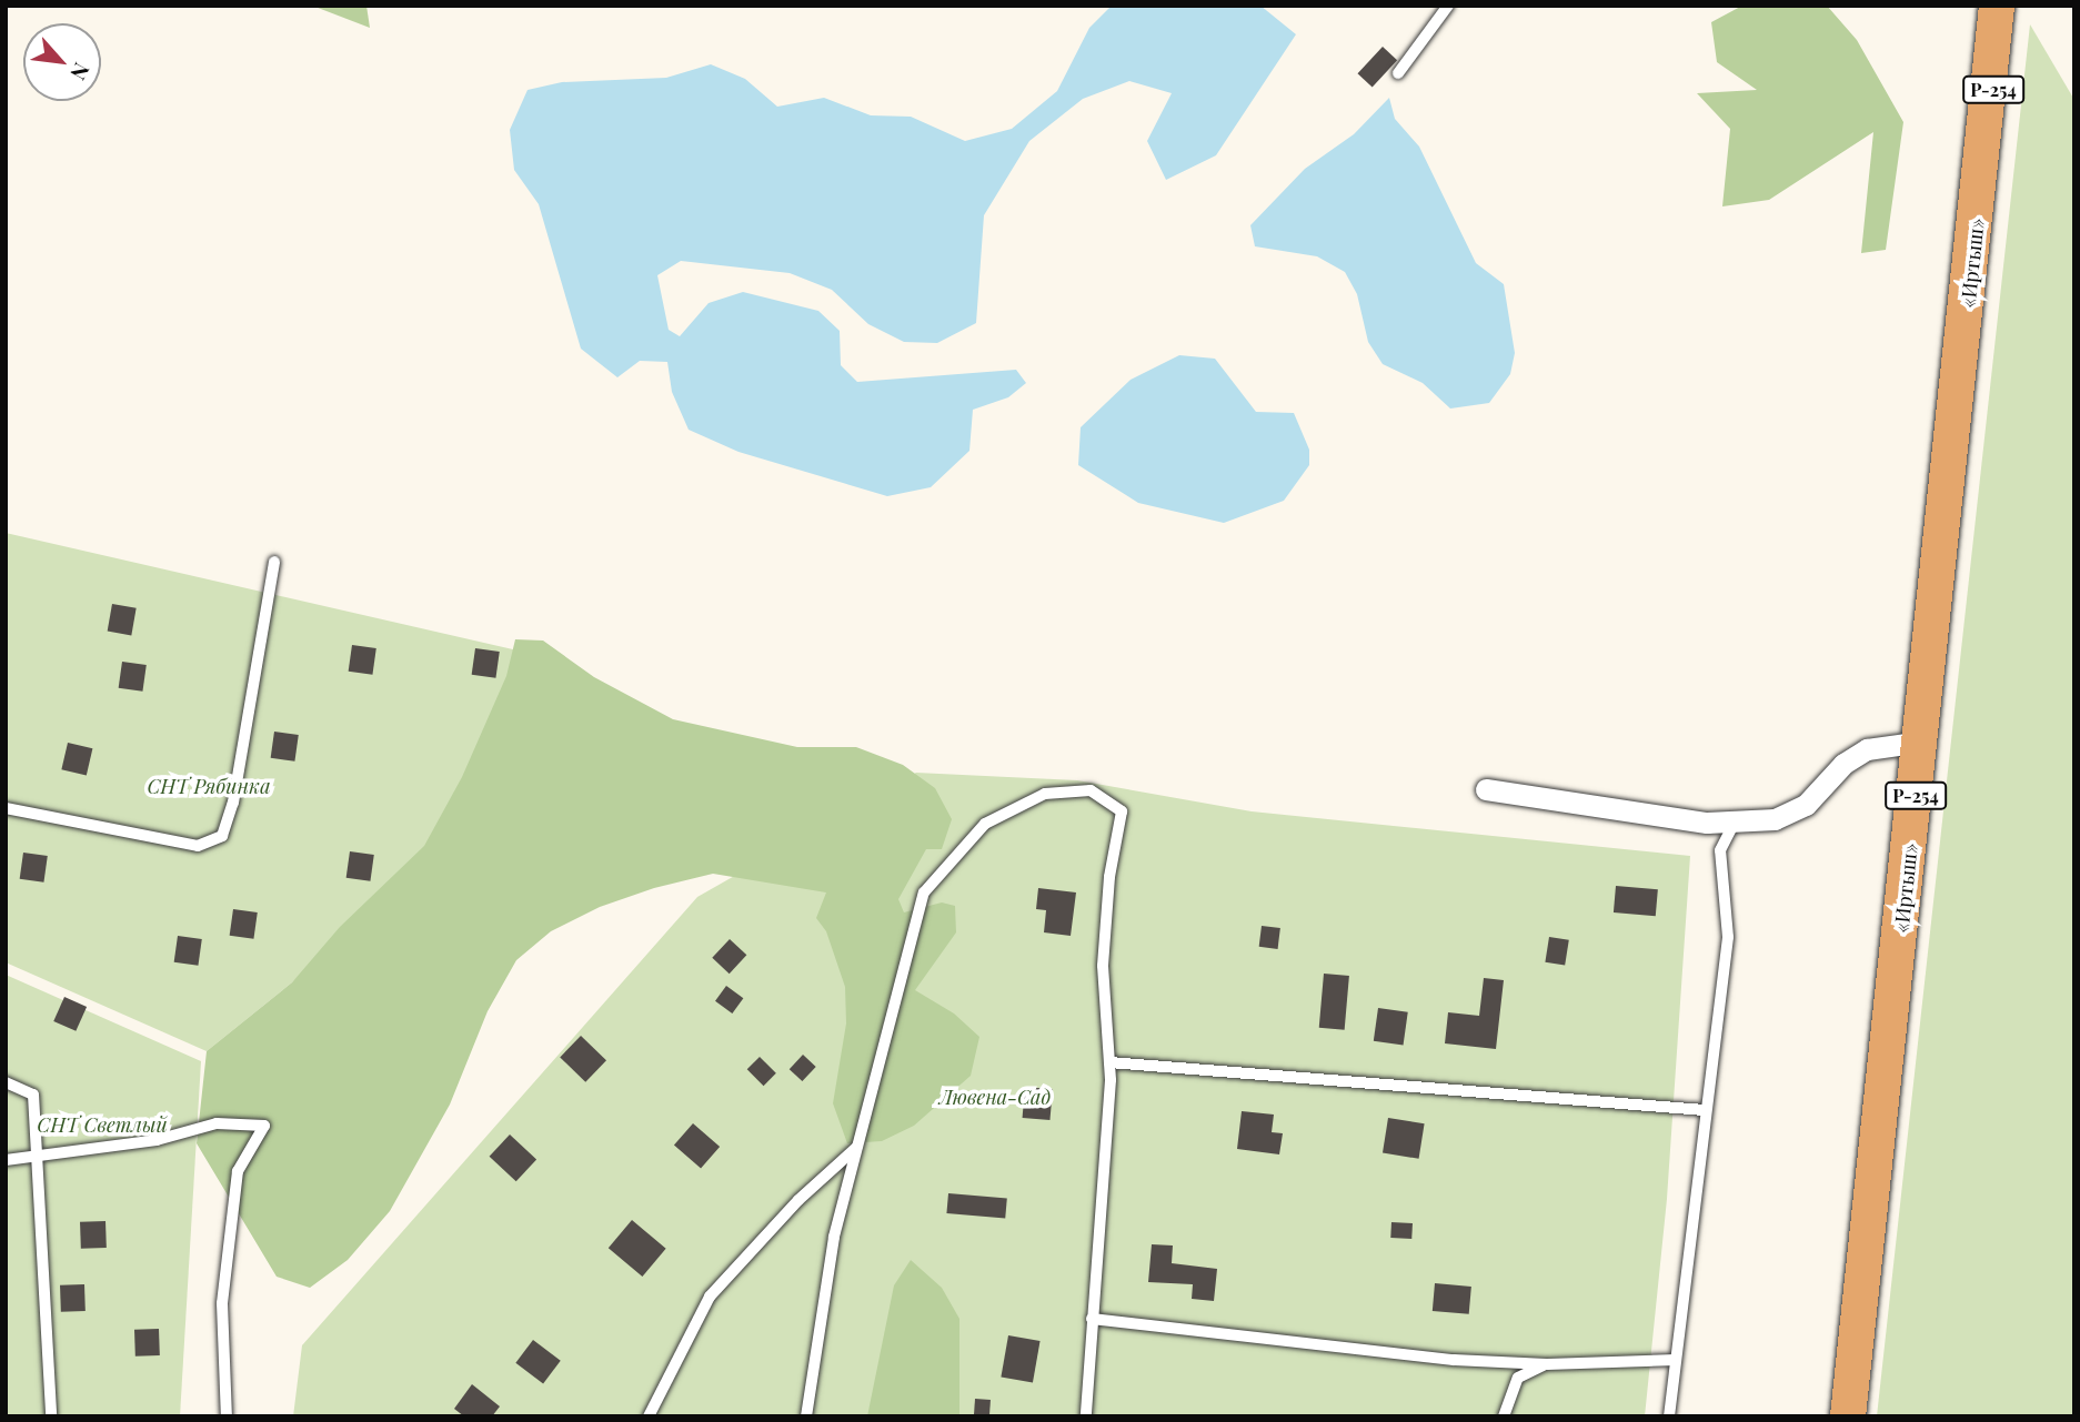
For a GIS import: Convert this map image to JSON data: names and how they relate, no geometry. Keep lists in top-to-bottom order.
{
  "streets": {
    "highway": ["Р-254", "«Иртыш»"]
  },
  "parks": ["СНТ Рябинка", "Лювена-Сад", "СНТ Светлый"],
  "north": "bottom right"
}
